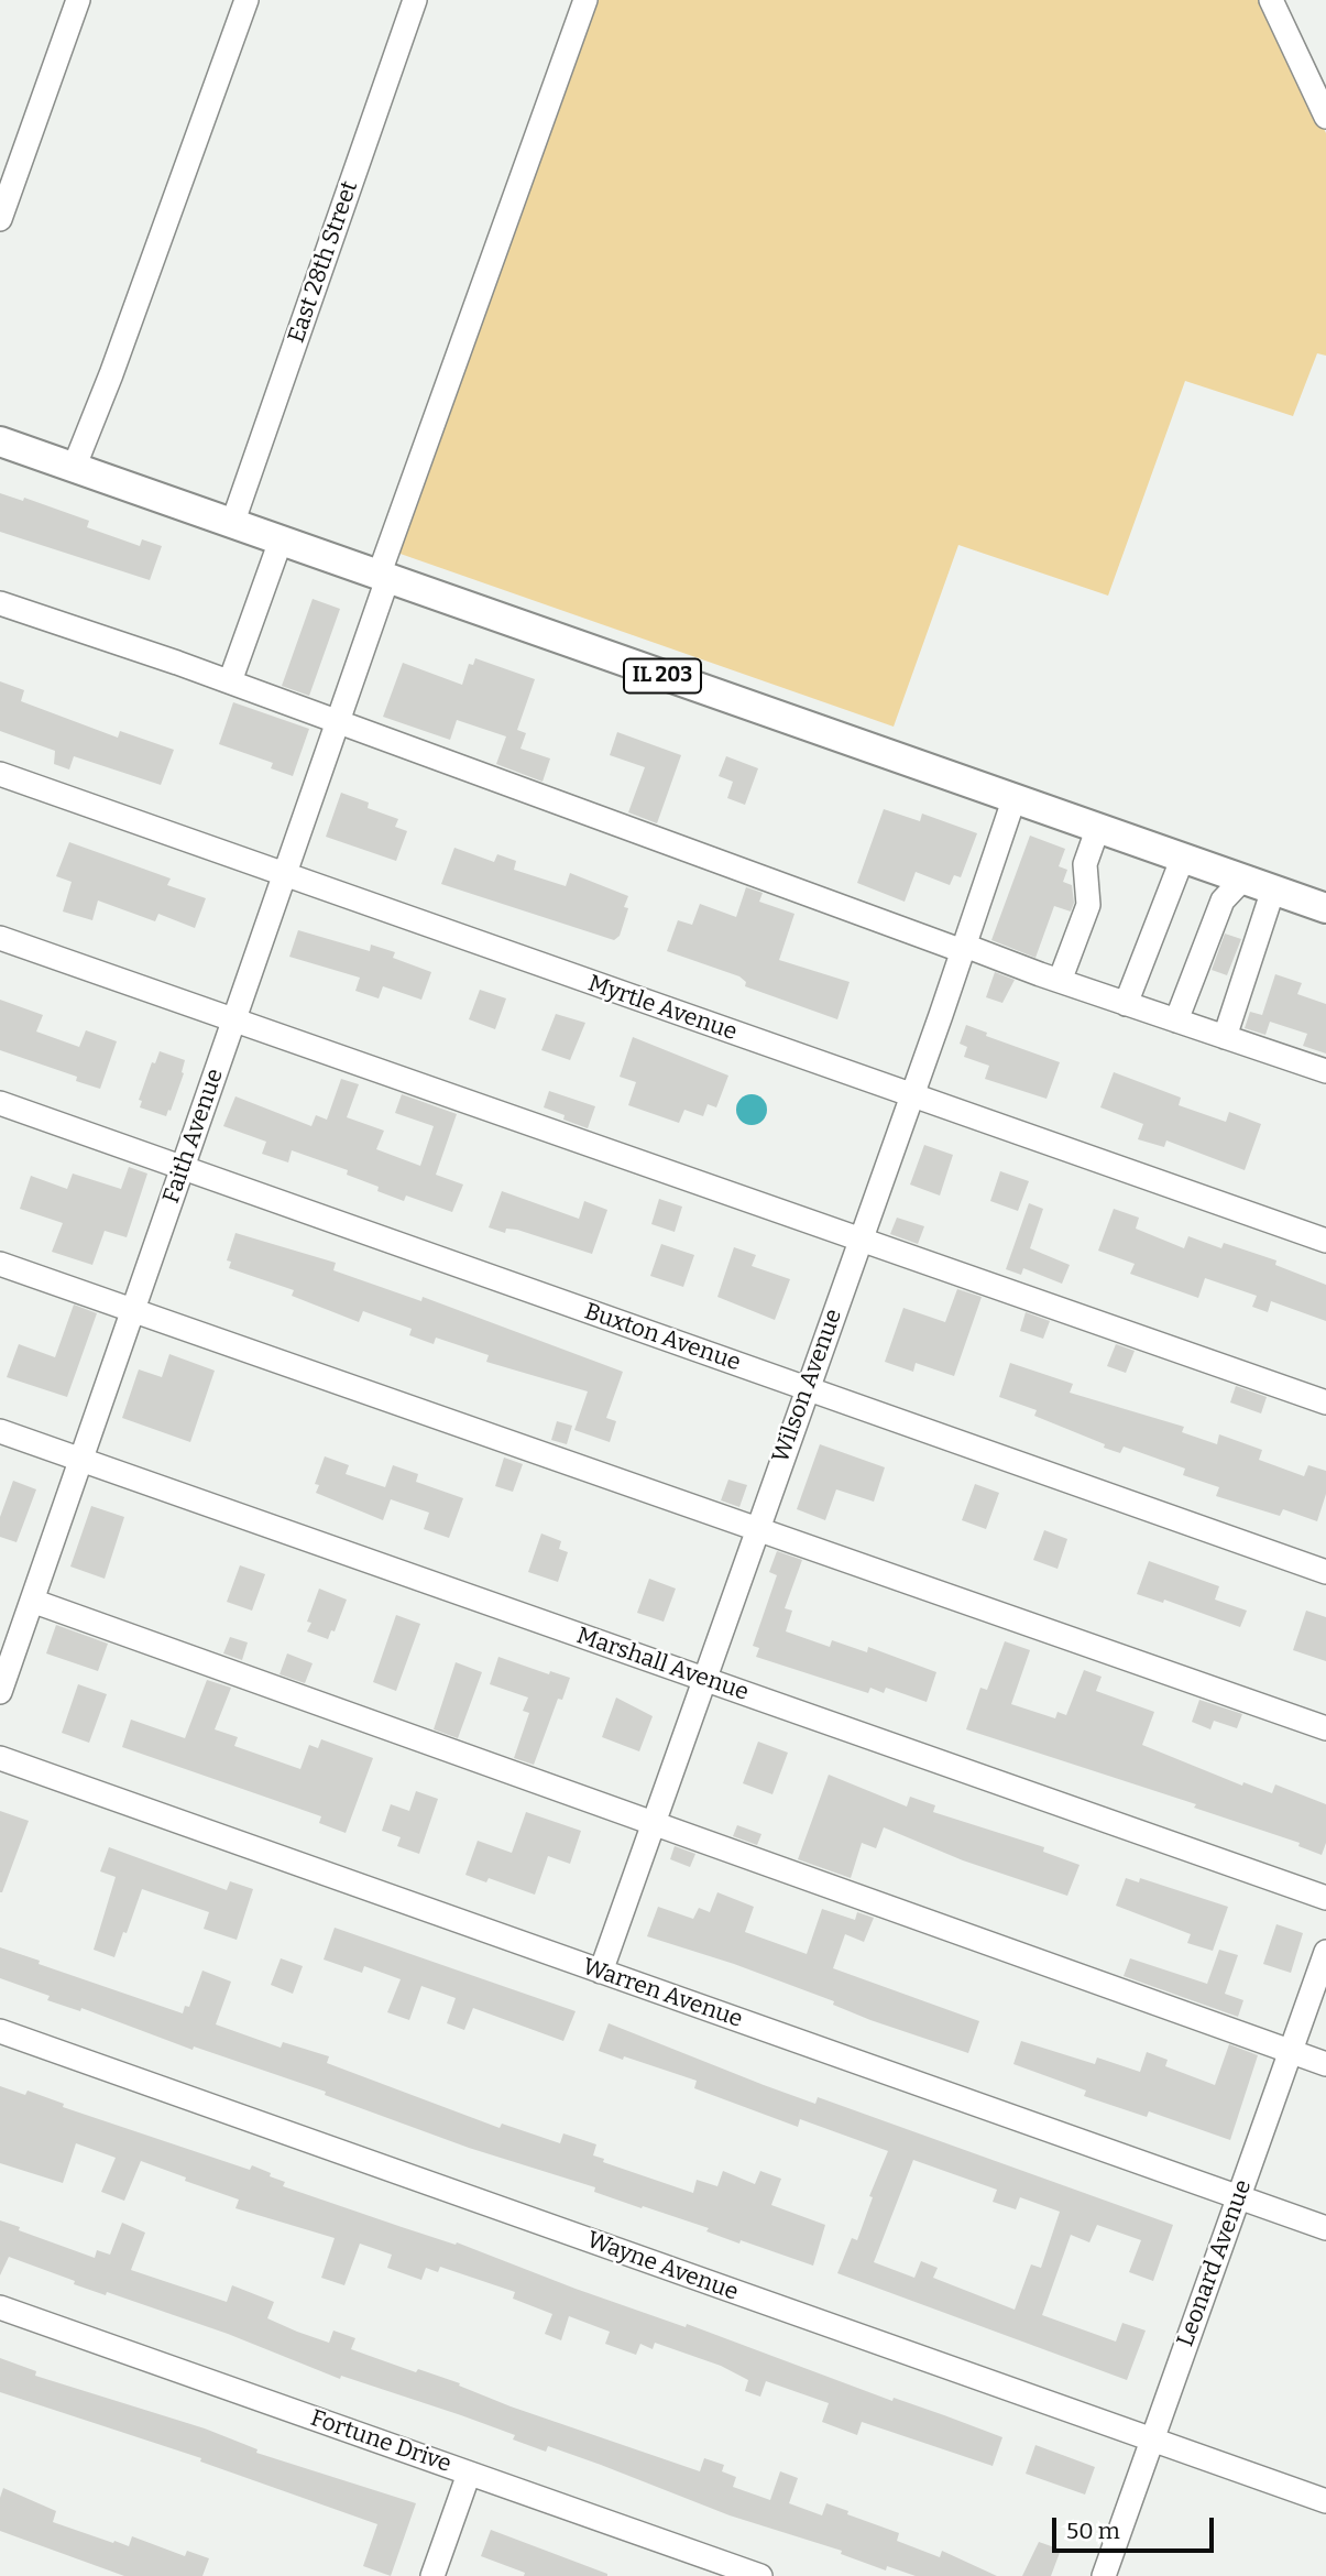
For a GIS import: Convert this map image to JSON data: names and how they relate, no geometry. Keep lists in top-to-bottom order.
{
  "streets": {
    "main road": ["IL 203"],
    "street": [
      "East 28th Street",
      "Myrtle Avenue",
      "Faith Avenue",
      "Buxton Avenue",
      "Wilson Avenue",
      "Marshall Avenue",
      "Warren Avenue",
      "Leonard Avenue",
      "Wayne Avenue",
      "Fortune Drive"
    ]
  },
  "crossings": [
    ["East 28th Street", "IL 203"],
    ["IL 203", "Faith Avenue"],
    ["IL 203", "Wilson Avenue"],
    ["Myrtle Avenue", "Faith Avenue"],
    ["Myrtle Avenue", "Wilson Avenue"],
    ["Faith Avenue", "Buxton Avenue"],
    ["Faith Avenue", "Marshall Avenue"],
    ["Buxton Avenue", "Wilson Avenue"],
    ["Wilson Avenue", "Marshall Avenue"],
    ["Wilson Avenue", "Warren Avenue"],
    ["Warren Avenue", "Leonard Avenue"],
    ["Leonard Avenue", "Wayne Avenue"]
  ],
  "scale_bar": "50 m"
}
